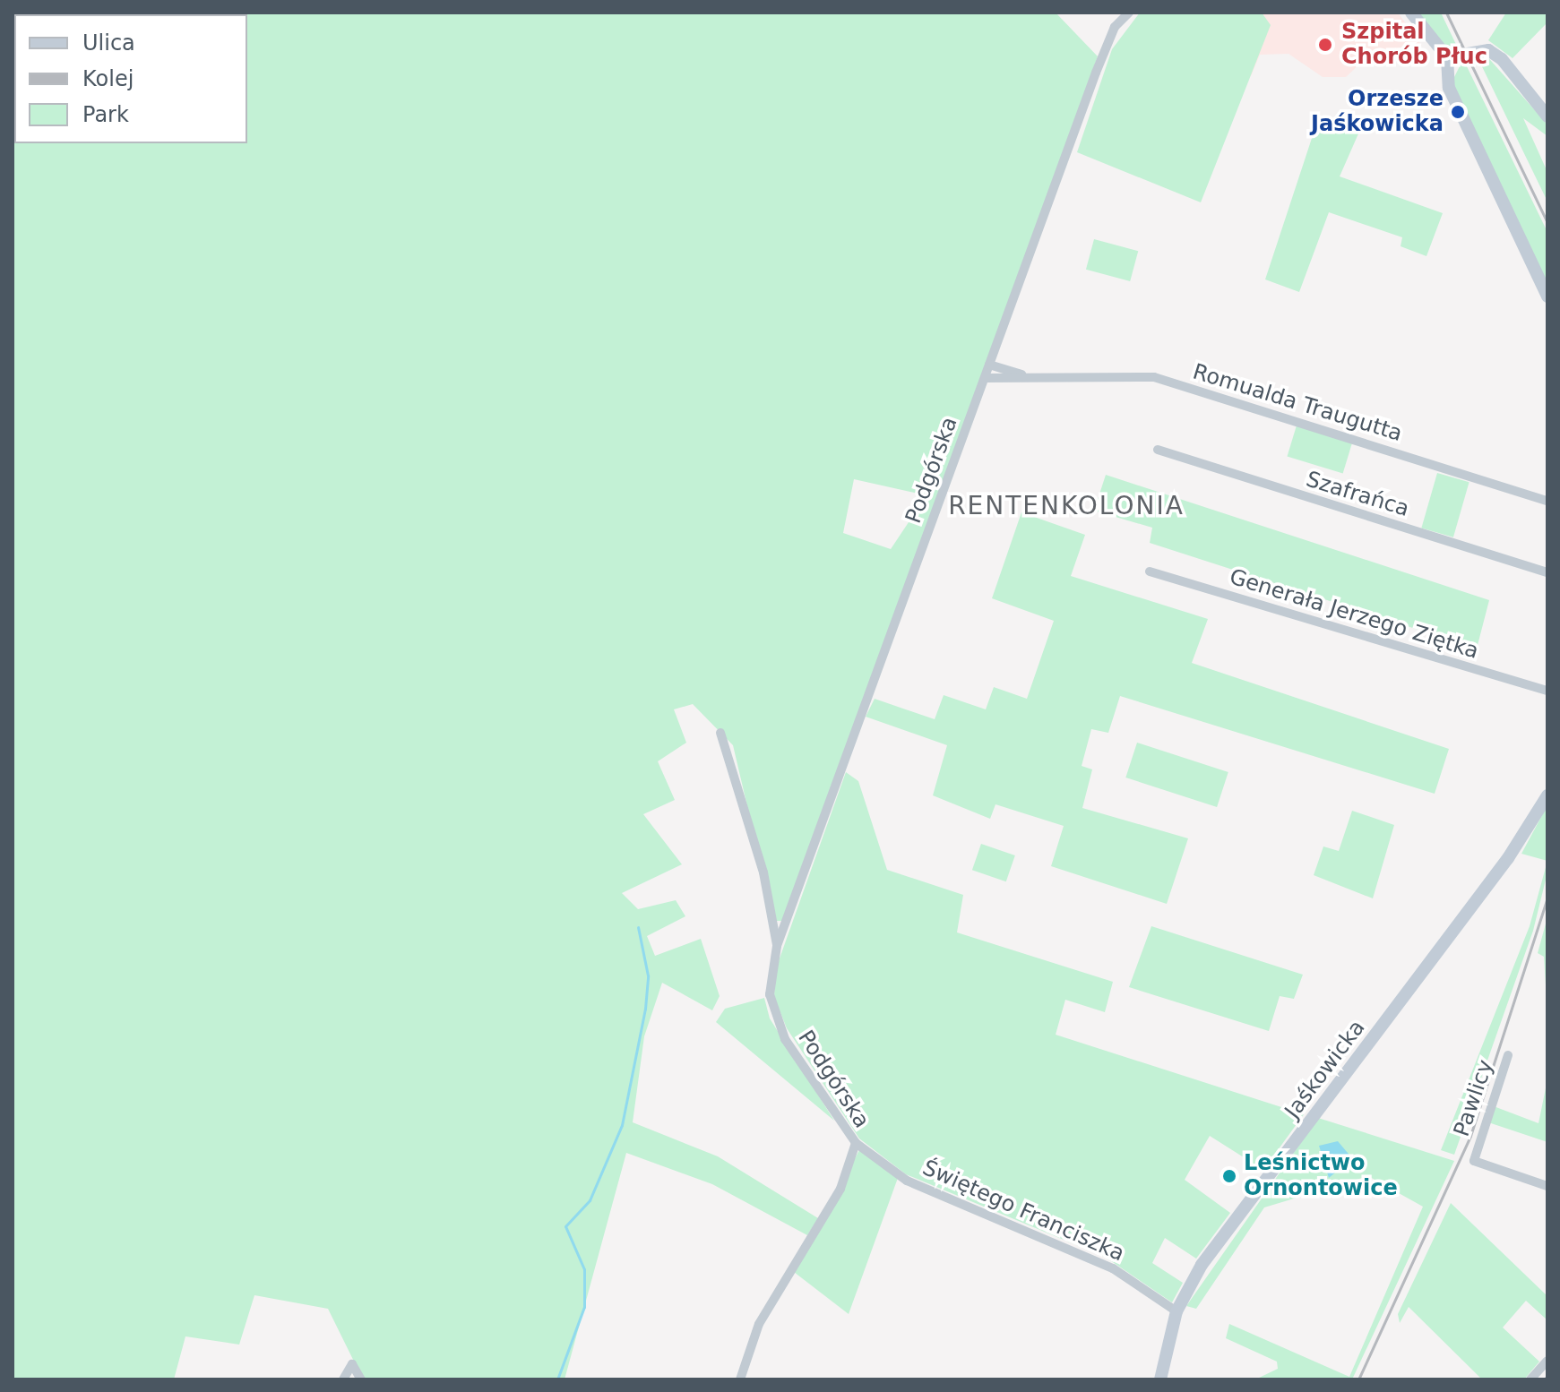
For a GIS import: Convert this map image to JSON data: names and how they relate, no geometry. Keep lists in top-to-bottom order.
{
  "streets": {
    "street": [
      "Romualda Traugutta",
      "Podgórska",
      "Szafrańca",
      "Generała Jerzego Ziętka",
      "Jaśkowicka",
      "Pawlicy",
      "Świętego Franciszka"
    ]
  },
  "crossings": [
    ["Romualda Traugutta", "Podgórska"],
    ["Podgórska", "Świętego Franciszka"],
    ["Jaśkowicka", "Świętego Franciszka"]
  ],
  "districts": ["RENTENKOLONIA"],
  "places": ["Szpital Chorób Płuc", "Orzesze Jaśkowicka", "Leśnictwo Ornontowice"],
  "legend": ["Ulica", "Kolej", "Park"]
}
